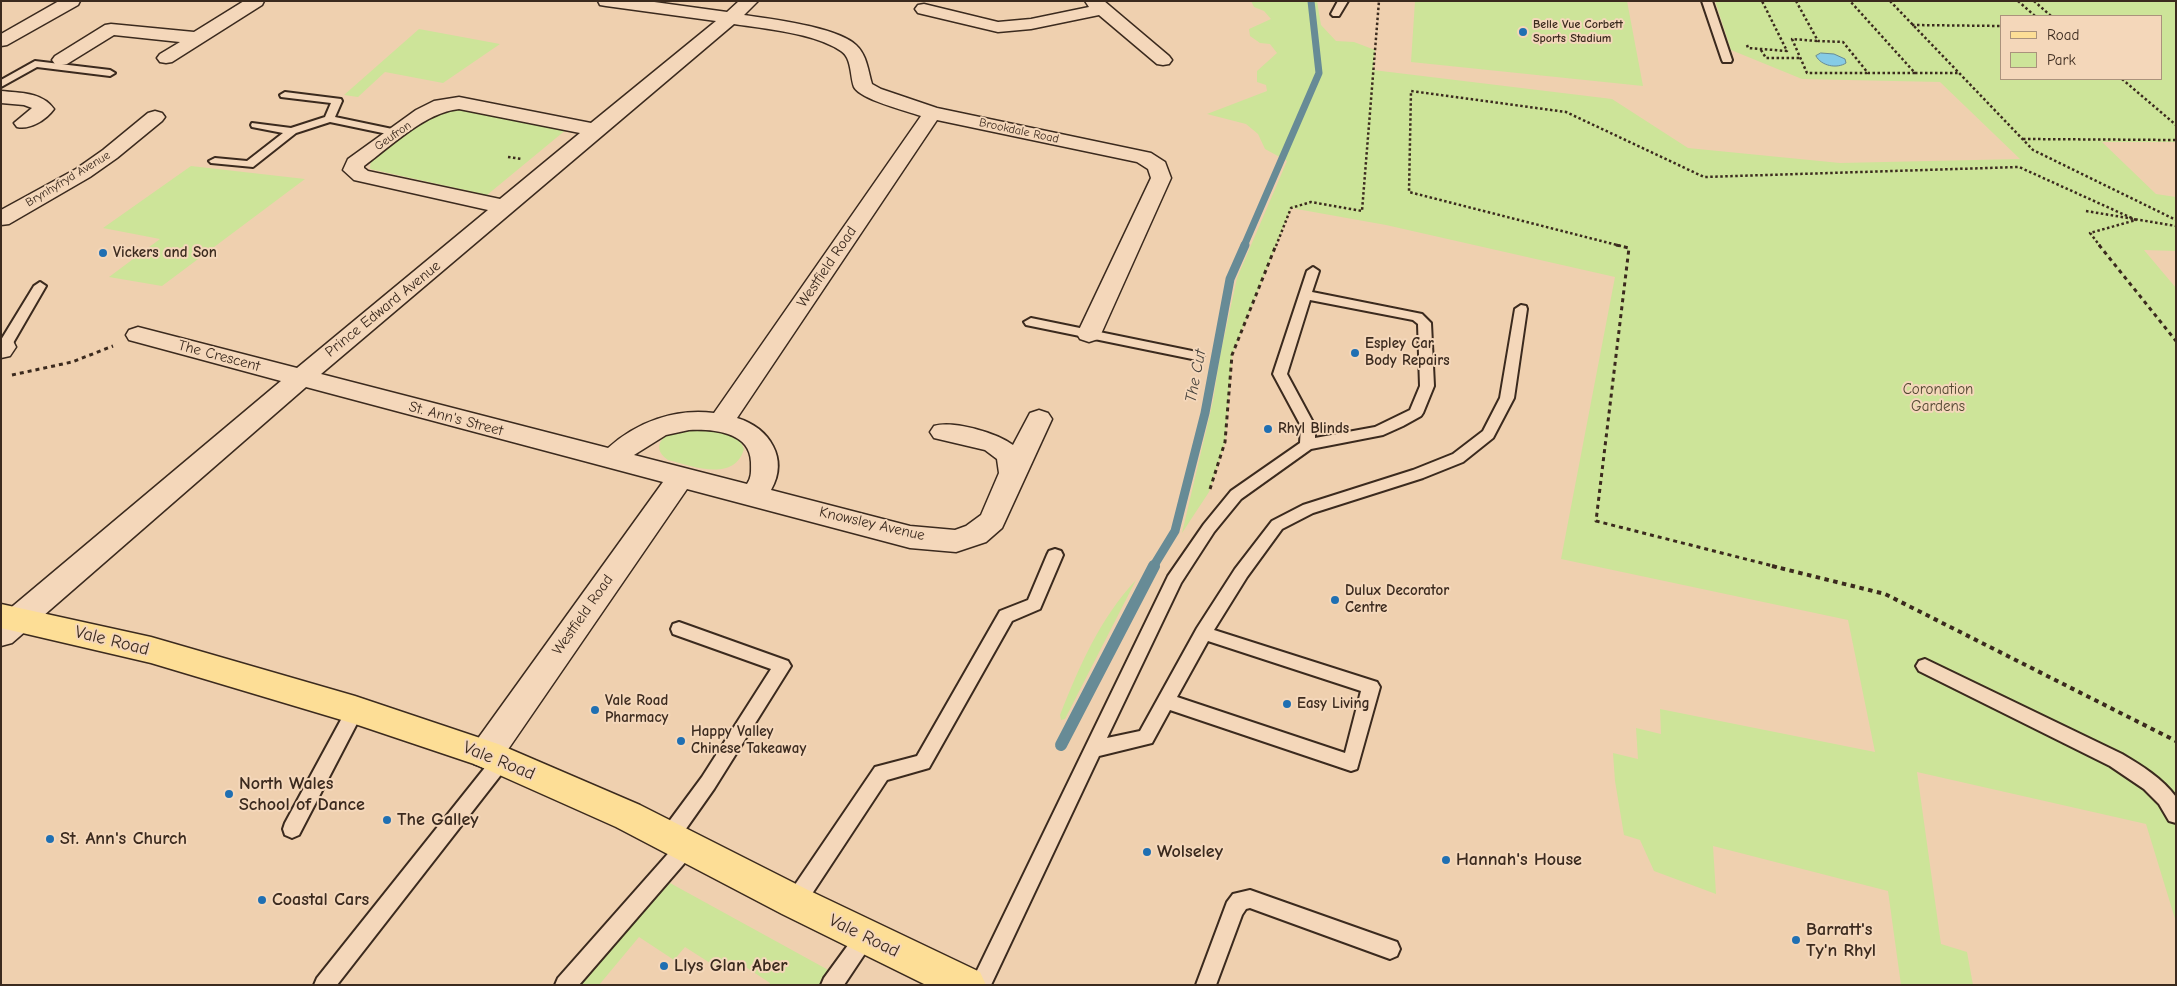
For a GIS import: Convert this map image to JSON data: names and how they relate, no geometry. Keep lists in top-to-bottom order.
{
  "streets": {
    "main road": ["Vale Road"],
    "street": [
      "Brookdale Road",
      "Geufron",
      "Brynhyfryd Avenue",
      "Westfield Road",
      "Prince Edward Avenue",
      "The Crescent",
      "St. Ann's Street",
      "Knowsley Avenue"
    ]
  },
  "crossings": [
    ["Brookdale Road", "Westfield Road"],
    ["Brookdale Road", "Prince Edward Avenue"],
    ["Geufron", "Prince Edward Avenue"],
    ["Westfield Road", "Vale Road"],
    ["Prince Edward Avenue", "The Crescent"],
    ["Prince Edward Avenue", "St. Ann's Street"],
    ["Prince Edward Avenue", "Vale Road"],
    ["The Crescent", "St. Ann's Street"]
  ],
  "water": ["The Cut"],
  "parks": ["Coronation Gardens"],
  "places": [
    "Belle Vue Corbett Sports Stadium",
    "Vickers and Son",
    "Espley Car Body Repairs",
    "Rhyl Blinds",
    "Dulux Decorator Centre",
    "Easy Living",
    "Vale Road Pharmacy",
    "Happy Valley Chinese Takeaway",
    "North Wales School of Dance",
    "The Galley",
    "St. Ann's Church",
    "Wolseley",
    "Hannah's House",
    "Coastal Cars",
    "Barratt's Ty'n Rhyl",
    "Llys Glan Aber"
  ],
  "legend": ["Road", "Park"]
}
